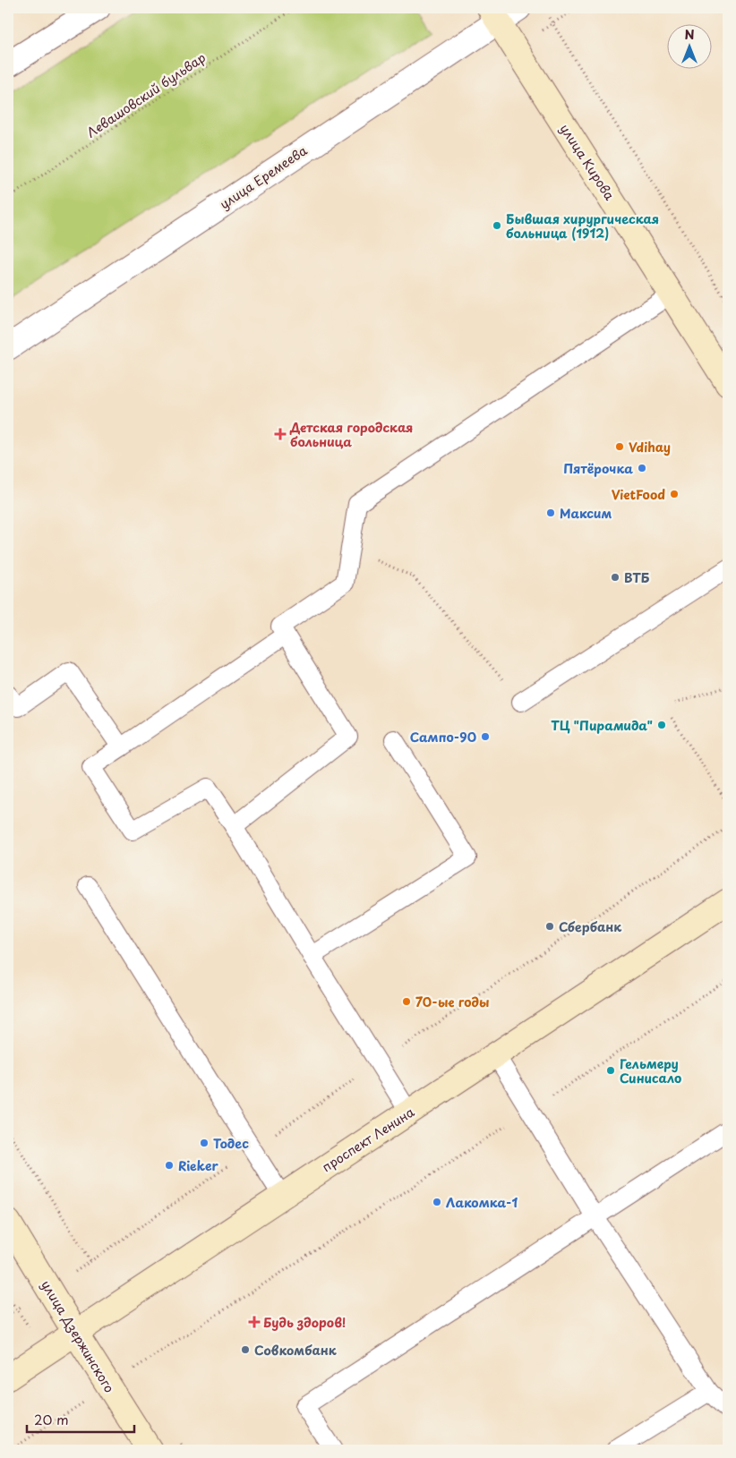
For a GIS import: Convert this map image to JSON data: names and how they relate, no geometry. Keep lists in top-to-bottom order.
{
  "streets": {
    "main road": ["улица Кирова", "проспект Ленина", "улица Дзержинского"],
    "street": ["улица Еремеева"],
    "path": ["Левашовский бульвар"]
  },
  "crossings": [
    ["улица Кирова", "улица Еремеева"],
    ["проспект Ленина", "улица Дзержинского"]
  ],
  "places": {
    "other": [
      "Бывшая хирургическая больница (1912)",
      "Vdihay",
      "Пятёрочка",
      "VietFood",
      "Максим",
      "ВТБ",
      "ТЦ \"Пирамида\"",
      "Сампо-90",
      "Сбербанк",
      "70-ые годы",
      "Гельмеру Синисало",
      "Тодес",
      "Rieker",
      "Лакомка-1",
      "Совкомбанк"
    ],
    "health": ["Детская городская больница", "Будь здоров!"]
  },
  "scale_bar": "20 m",
  "north": "top"
}
